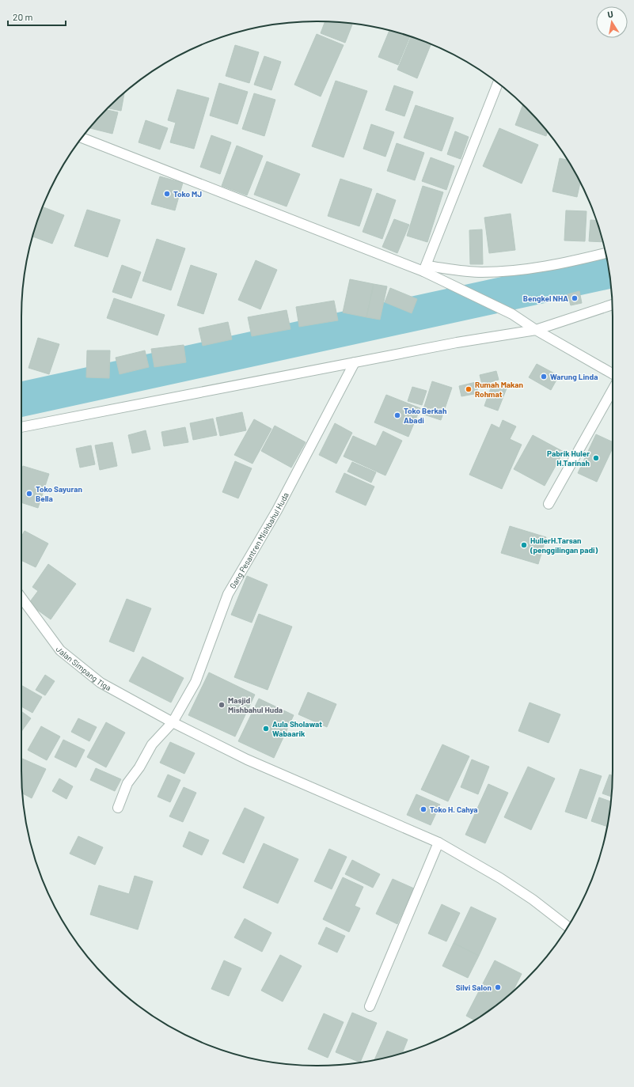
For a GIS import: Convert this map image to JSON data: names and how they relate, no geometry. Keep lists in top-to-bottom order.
{
  "streets": {
    "street": ["Gang Pesantren Mishbahul Huda", "Jalan Simpang Tiga"]
  },
  "crossings": [
    ["Gang Pesantren Mishbahul Huda", "Jalan Simpang Tiga"]
  ],
  "places": [
    "Toko MJ",
    "Bengkel NHA",
    "Warung Linda",
    "Rumah Makan Rohmat",
    "Toko Berkah Abadi",
    "Pabrik Huler H.Tarinah",
    "Toko Sayuran Bella",
    "HullerH.Tarsan (penggilingan padi)",
    "Masjid Mishbahul Huda",
    "Aula Sholawat Wabaarik",
    "Toko H. Cahya",
    "Silvi Salon"
  ],
  "scale_bar": "20 m",
  "north": "top"
}
